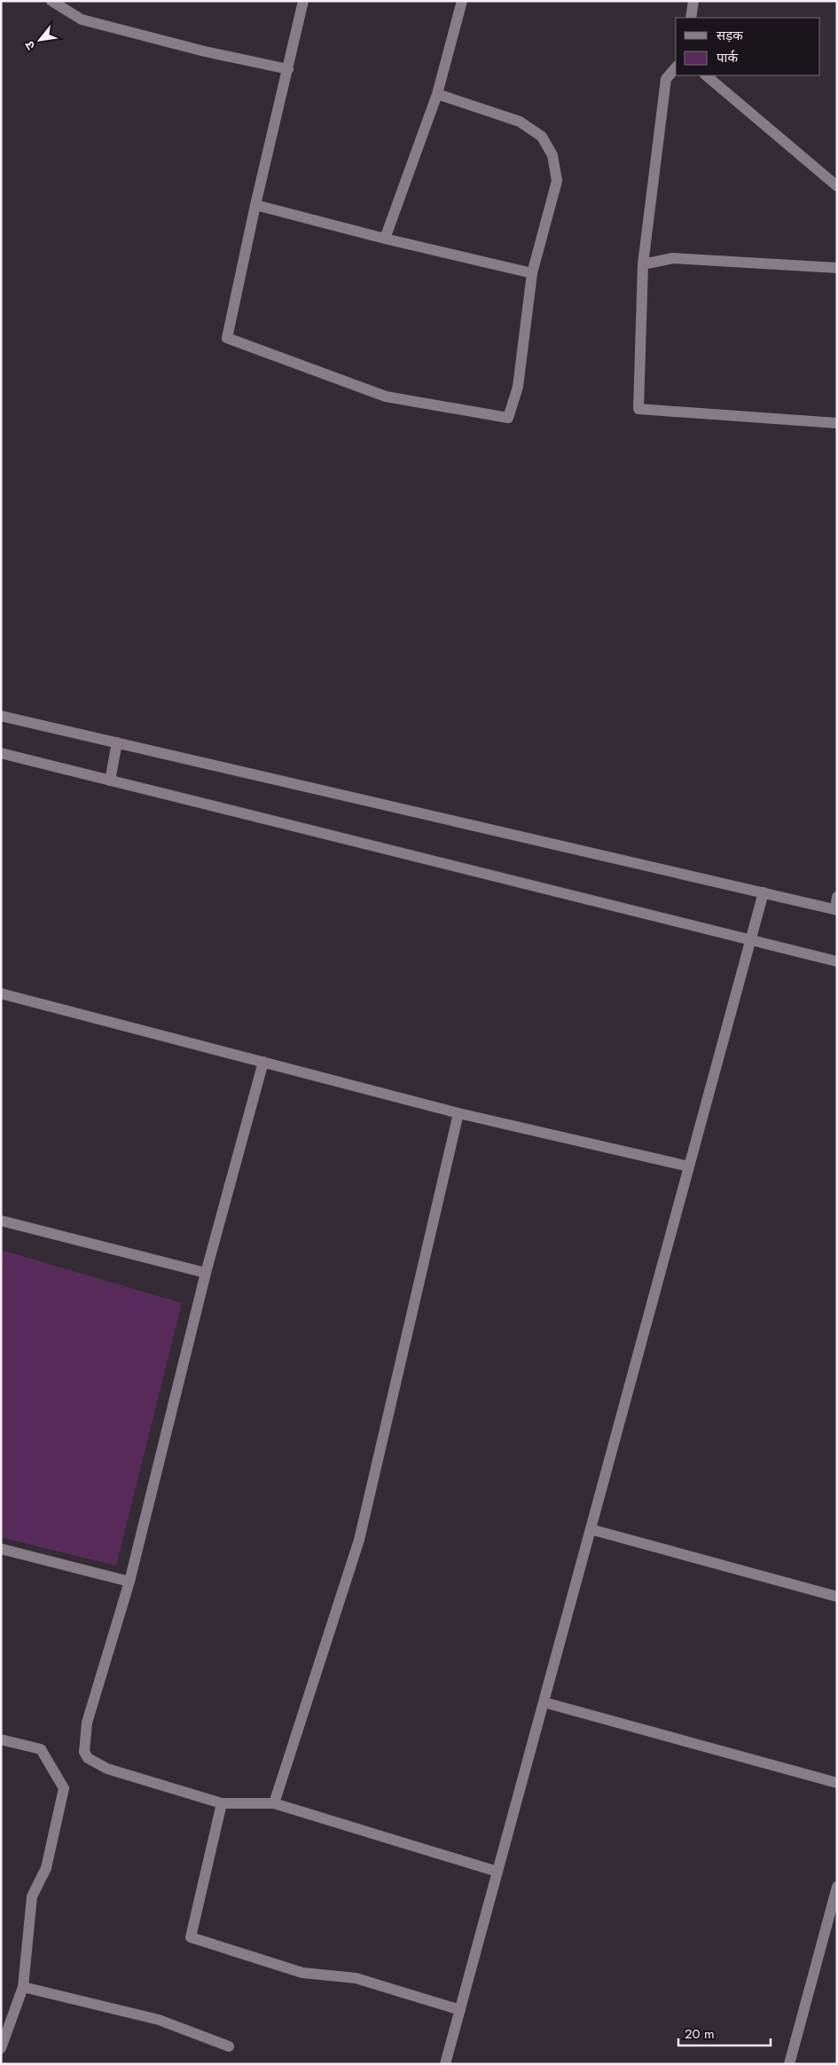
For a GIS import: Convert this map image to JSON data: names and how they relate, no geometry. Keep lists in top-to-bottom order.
{
  "legend": ["सड़क", "पार्क"],
  "scale_bar": "20 m",
  "north": "bottom left"
}
